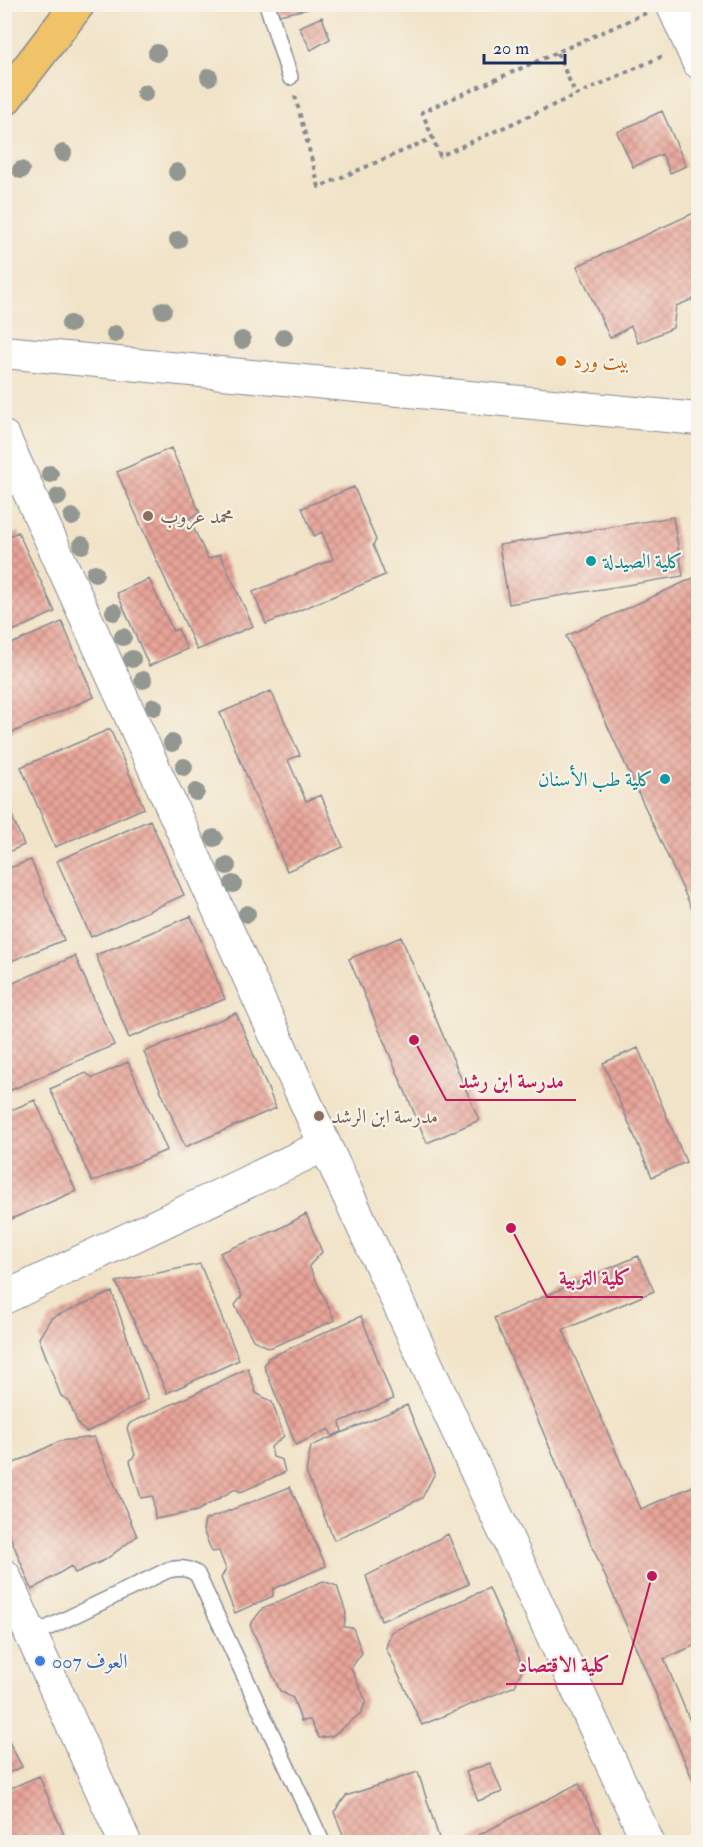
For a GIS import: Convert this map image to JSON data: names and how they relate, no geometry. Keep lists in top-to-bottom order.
{
  "places": [
    "بيت ورد",
    "محمد عروب",
    "كلية الصيدلة",
    "كلية طب الأسنان",
    "مدرسة ابن رشد",
    "مدرسة ابن الرشد",
    "كلية التربية",
    "كلية الاقتصاد",
    "العوف 007"
  ],
  "scale_bar": "20 m"
}
